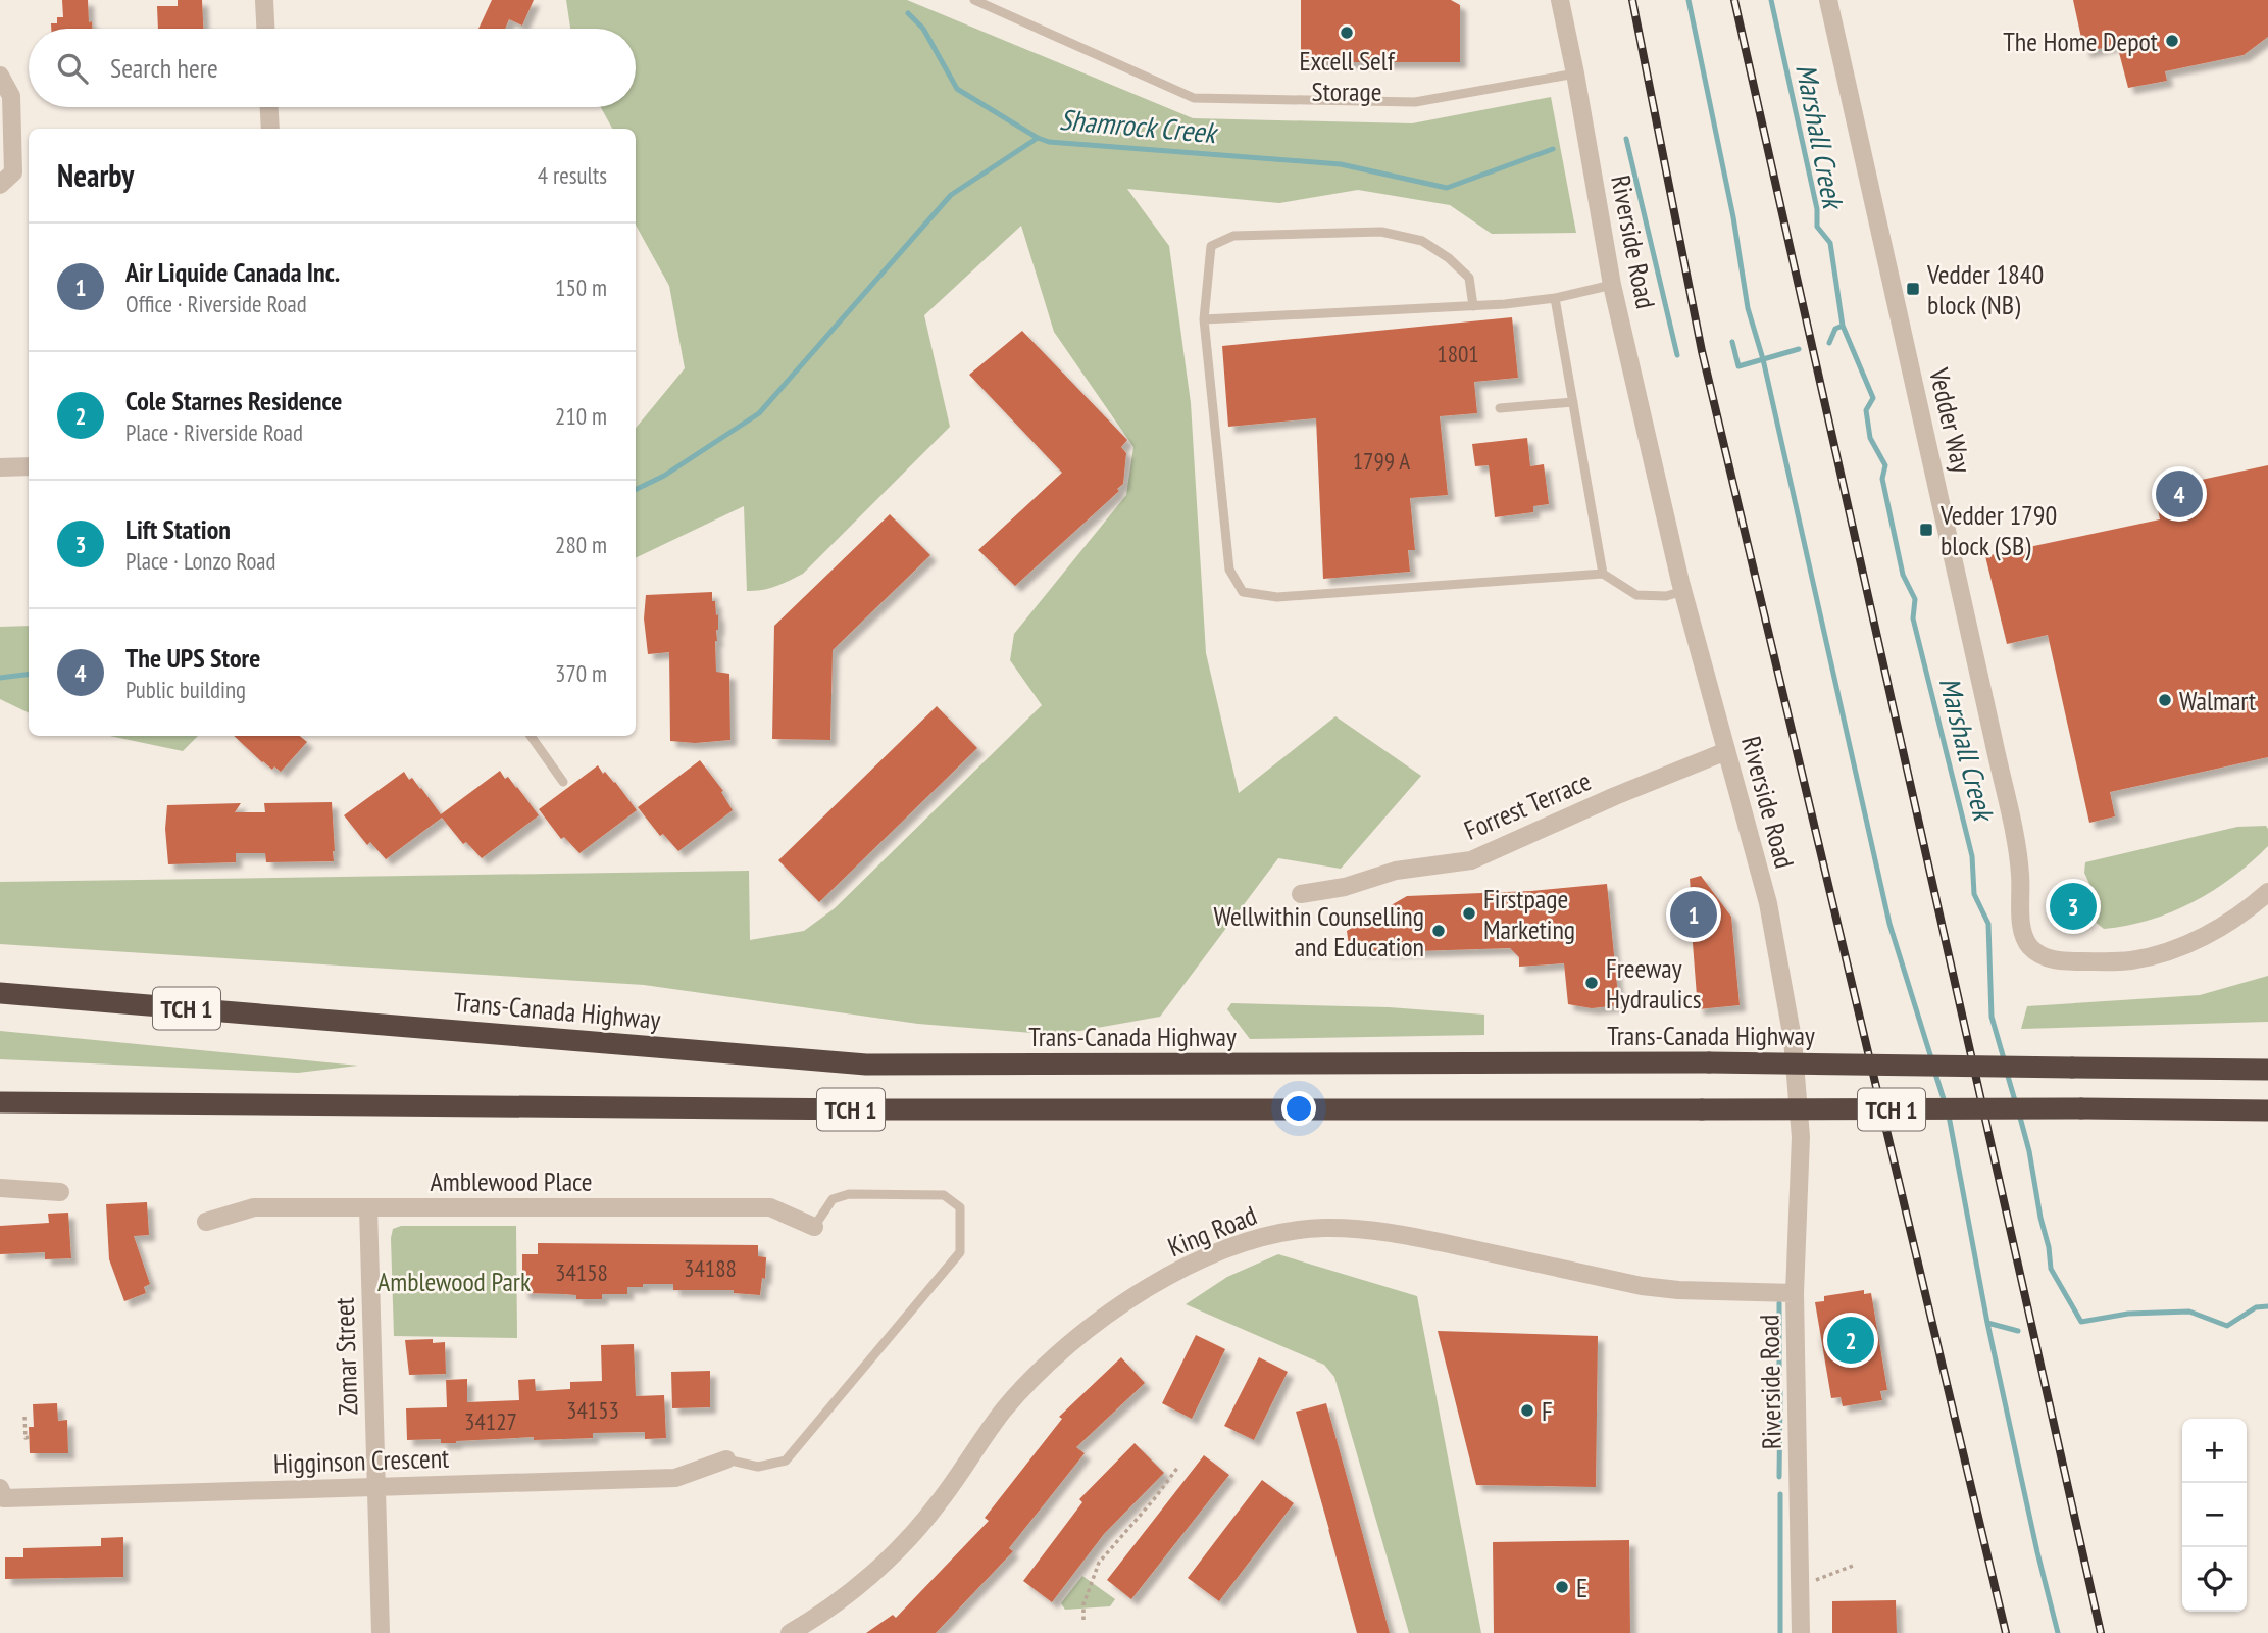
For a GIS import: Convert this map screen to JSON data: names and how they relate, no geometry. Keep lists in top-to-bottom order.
{
  "streets": {
    "highway": ["TCH 1", "Trans-Canada Highway"],
    "street": [
      "Riverside Road",
      "Vedder Way",
      "Forrest Terrace",
      "Amblewood Place",
      "King Road",
      "Zomar Street",
      "Higginson Crescent"
    ]
  },
  "crossings": [
    ["Riverside Road", "Forrest Terrace"],
    ["Riverside Road", "King Road"],
    ["Amblewood Place", "Zomar Street"],
    ["Zomar Street", "Higginson Crescent"]
  ],
  "water": ["Shamrock Creek", "Marshall Creek"],
  "parks": ["Amblewood Park"],
  "places": {
    "other": [
      "Excell Self Storage",
      "The Home Depot",
      "Walmart",
      "Firstpage Marketing",
      "Wellwithin Counselling and Education",
      "Freeway Hydraulics",
      "F",
      "E"
    ],
    "transit": ["Vedder 1840 block (NB)", "Vedder 1790 block (SB)"]
  },
  "house_numbers": [
    "1801",
    "1799 A",
    "34188",
    "34158",
    "34153",
    "34127"
  ],
  "page": {
    "search": "Search here",
    "heading": ["Nearby", "4 results"],
    "list": [
      {
        "mark": "1",
        "name": "Air Liquide Canada Inc.",
        "note": "Office · Riverside Road",
        "value": "150 m"
      },
      {
        "mark": "2",
        "name": "Cole Starnes Residence",
        "note": "Place · Riverside Road",
        "value": "210 m"
      },
      {
        "mark": "3",
        "name": "Lift Station",
        "note": "Place · Lonzo Road",
        "value": "280 m"
      },
      {
        "mark": "4",
        "name": "The UPS Store",
        "note": "Public building",
        "value": "370 m"
      }
    ],
    "pins": [
      "4",
      "3",
      "1",
      "2"
    ],
    "map_buttons": ["+", "−"]
  }
}
